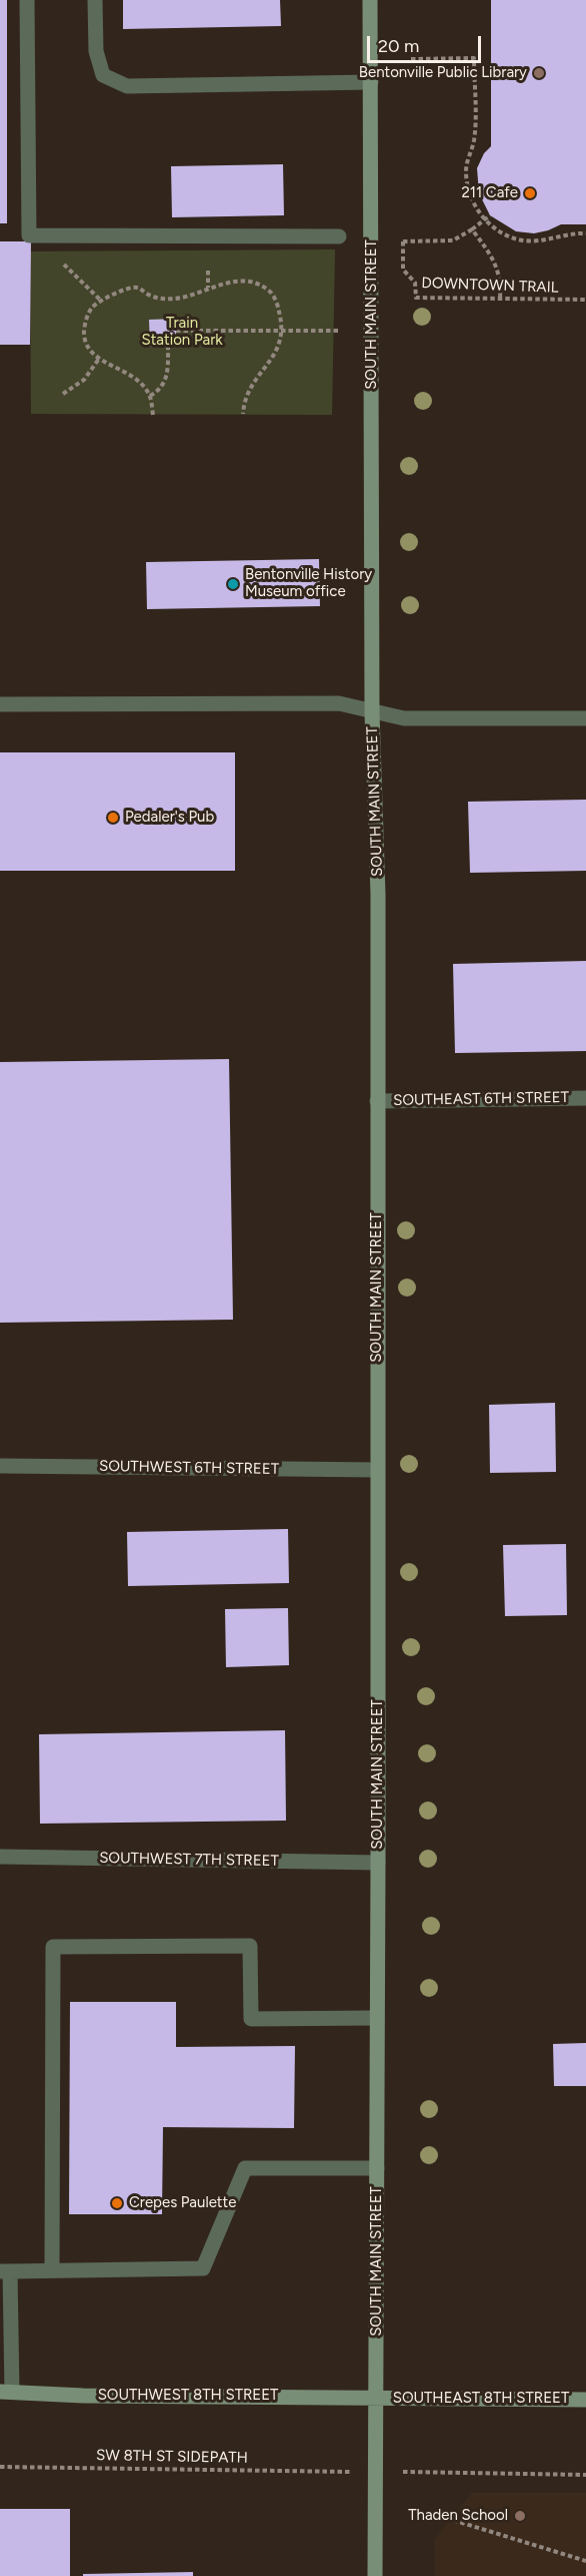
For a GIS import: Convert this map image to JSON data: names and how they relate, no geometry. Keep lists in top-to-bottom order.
{
  "streets": {
    "street": [
      "SOUTH MAIN STREET",
      "SOUTHEAST 6TH STREET",
      "SOUTHWEST 6TH STREET",
      "SOUTHWEST 7TH STREET",
      "SOUTHWEST 8TH STREET",
      "SOUTHEAST 8TH STREET"
    ],
    "path": ["DOWNTOWN TRAIL", "SW 8TH ST SIDEPATH"]
  },
  "crossings": [
    ["SOUTH MAIN STREET", "SOUTHEAST 6TH STREET"],
    ["SOUTH MAIN STREET", "SOUTHWEST 6TH STREET"],
    ["SOUTH MAIN STREET", "SOUTHWEST 7TH STREET"],
    ["SOUTH MAIN STREET", "SOUTHWEST 8TH STREET"],
    ["SOUTH MAIN STREET", "SOUTHEAST 8TH STREET"],
    ["SOUTHWEST 8TH STREET", "SOUTHEAST 8TH STREET"]
  ],
  "parks": ["Train Station Park"],
  "places": [
    "Bentonville Public Library",
    "211 Cafe",
    "Bentonville History Museum office",
    "Pedaler's Pub",
    "Crepes Paulette",
    "Thaden School"
  ],
  "scale_bar": "20 m"
}
